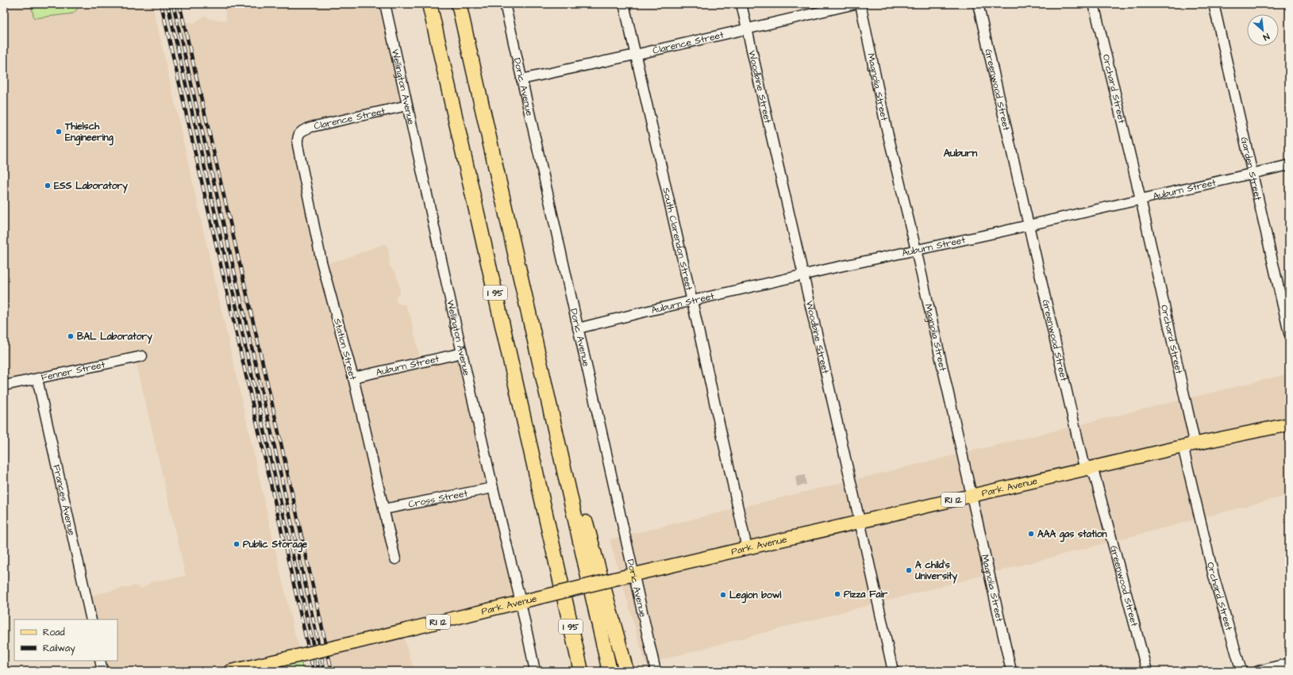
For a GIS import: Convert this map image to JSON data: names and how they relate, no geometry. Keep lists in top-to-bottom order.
{
  "streets": {
    "highway": ["I 95"],
    "main road": ["Park Avenue", "RI 12"],
    "street": [
      "Clarence Street",
      "Wellington Avenue",
      "Woodbine Street",
      "Doric Avenue",
      "Magnolia Street",
      "Greenwood Street",
      "Orchard Street",
      "Garden Street",
      "Auburn Street",
      "South Clarendon Street",
      "Station Street",
      "Fenner Street",
      "Cross Street",
      "Frances Avenue"
    ]
  },
  "crossings": [
    ["Clarence Street", "Wellington Avenue"],
    ["Clarence Street", "Woodbine Street"],
    ["Clarence Street", "Doric Avenue"],
    ["Clarence Street", "South Clarendon Street"],
    ["Clarence Street", "Station Street"],
    ["Wellington Avenue", "Auburn Street"],
    ["Wellington Avenue", "Park Avenue"],
    ["Wellington Avenue", "Cross Street"],
    ["Woodbine Street", "Auburn Street"],
    ["Woodbine Street", "Park Avenue"],
    ["Doric Avenue", "Auburn Street"],
    ["Doric Avenue", "Park Avenue"],
    ["Magnolia Street", "Auburn Street"],
    ["Magnolia Street", "Park Avenue"],
    ["Greenwood Street", "Auburn Street"],
    ["Greenwood Street", "Park Avenue"],
    ["Orchard Street", "Auburn Street"],
    ["Orchard Street", "Park Avenue"],
    ["Garden Street", "Auburn Street"],
    ["Auburn Street", "South Clarendon Street"],
    ["Auburn Street", "Station Street"],
    ["South Clarendon Street", "Park Avenue"],
    ["Station Street", "Cross Street"],
    ["Fenner Street", "Frances Avenue"]
  ],
  "districts": ["Auburn"],
  "places": [
    "Thielsch Engineering",
    "ESS Laboratory",
    "BAL Laboratory",
    "AAA gas station",
    "Public Storage",
    "A child's University",
    "Pizza Fair",
    "Legion bowl"
  ],
  "legend": ["Road", "Railway"],
  "north": "bottom right"
}
